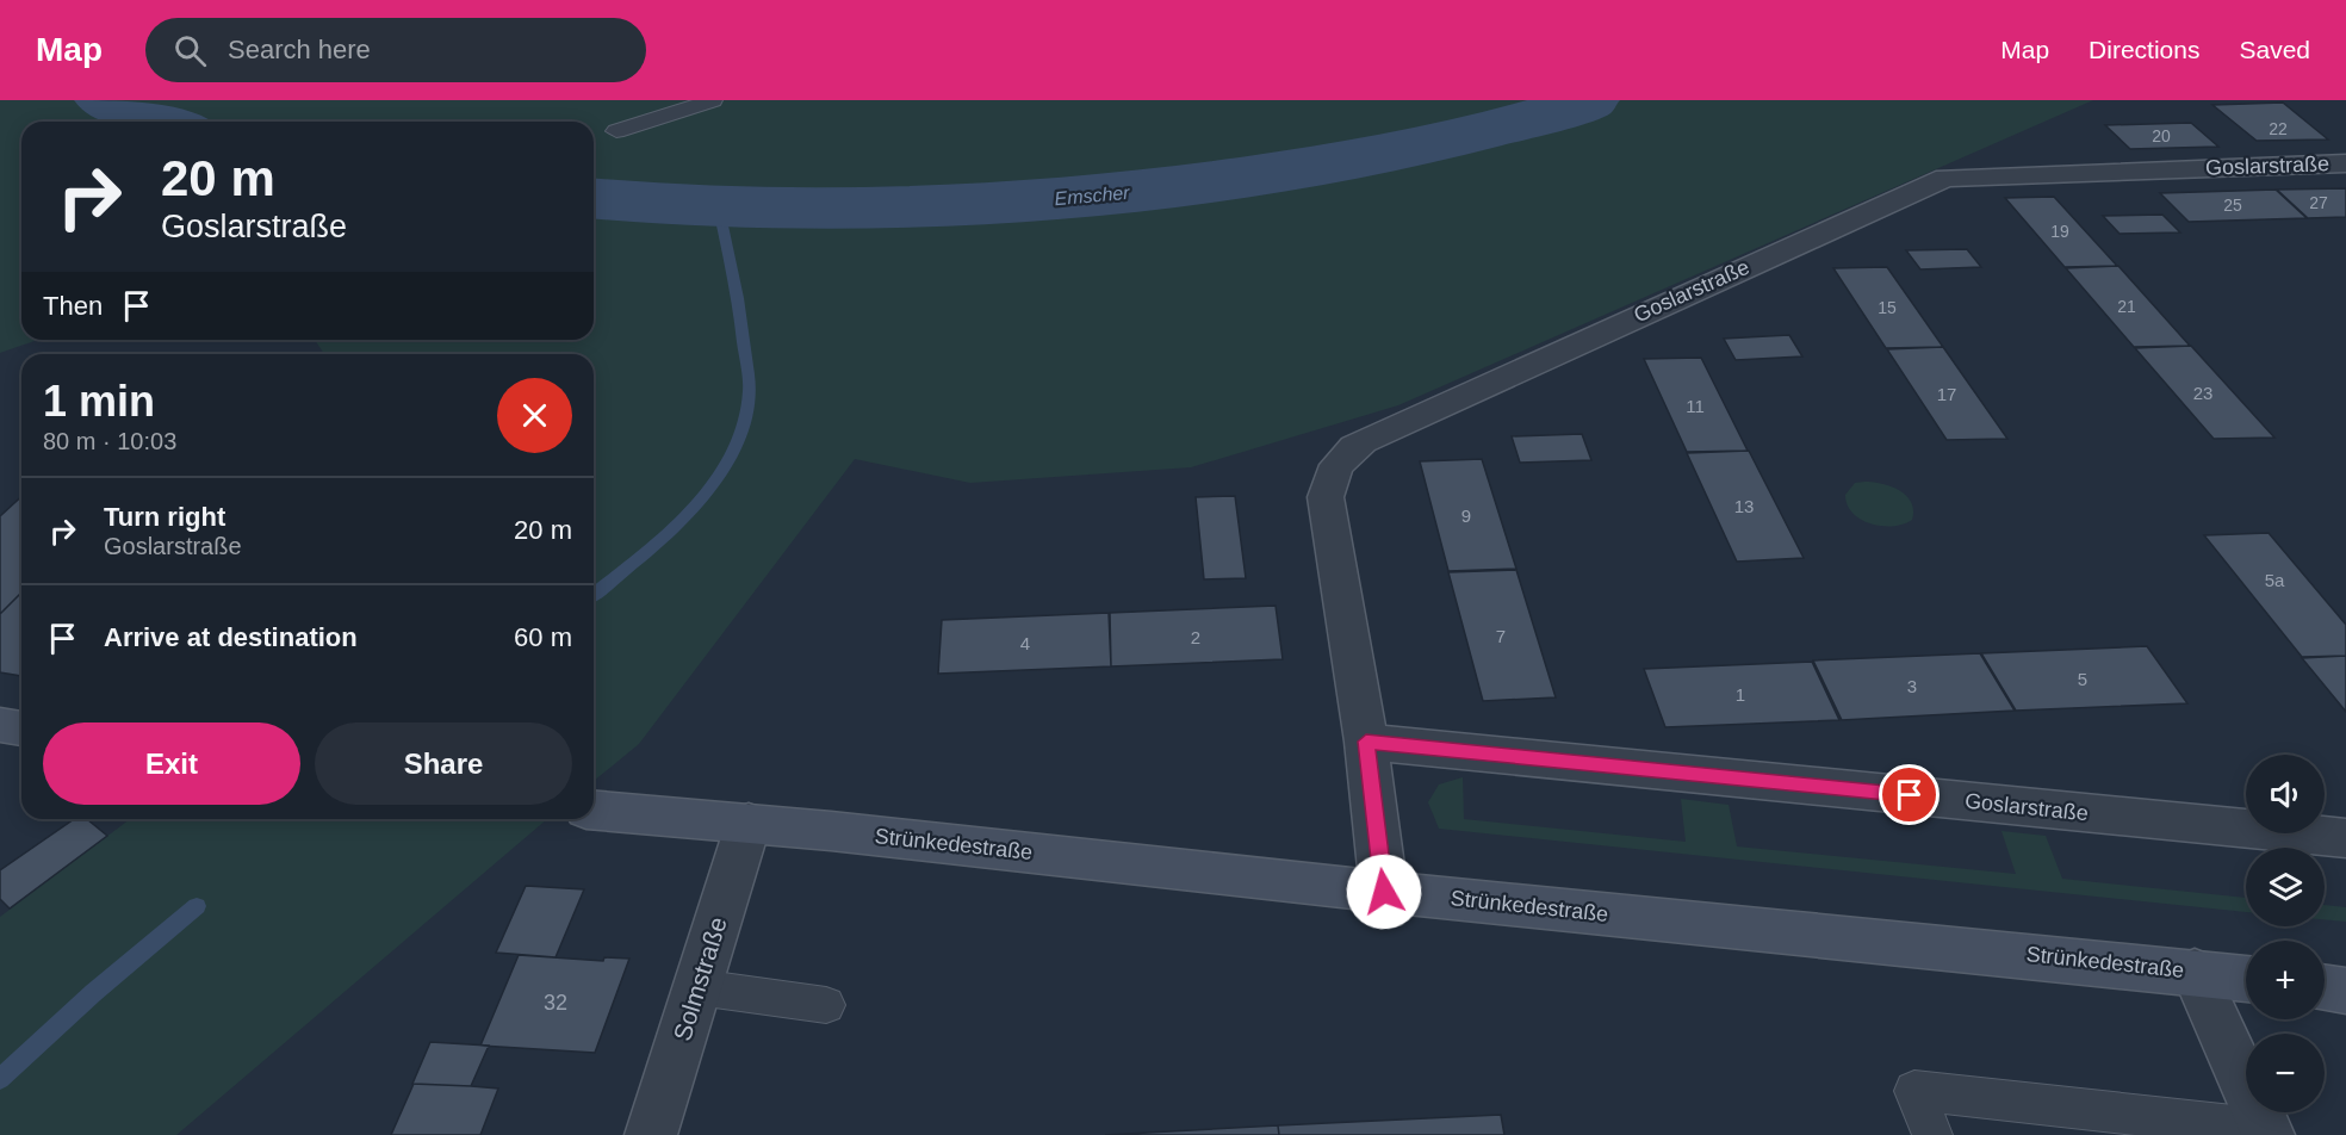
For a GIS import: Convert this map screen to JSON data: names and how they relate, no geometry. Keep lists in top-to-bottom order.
{
  "streets": {
    "main road": ["Strünkedestraße"],
    "street": ["Goslarstraße", "Solmstraße"]
  },
  "crossings": [
    ["Goslarstraße", "Strünkedestraße"],
    ["Strünkedestraße", "Solmstraße"]
  ],
  "water": ["Emscher"],
  "house_numbers": [
    "22",
    "20",
    "27",
    "25",
    "19",
    "21",
    "15",
    "23",
    "17",
    "11",
    "13",
    "9",
    "5a",
    "7",
    "2",
    "4",
    "5",
    "3",
    "1",
    "32"
  ],
  "page": {
    "header": "Map",
    "search": "Search here",
    "nav": ["Map", "Directions", "Saved"],
    "turn": ["20 m", "Goslarstraße"],
    "then": "Then",
    "heading": ["1 min", "80 m · 10:03"],
    "list": [
      {
        "name": "Turn right",
        "note": "Goslarstraße",
        "value": "20 m"
      },
      {
        "name": "Arrive at destination",
        "value": "60 m"
      }
    ],
    "buttons": ["Exit", "Share"],
    "map_buttons": ["+", "−"]
  }
}
